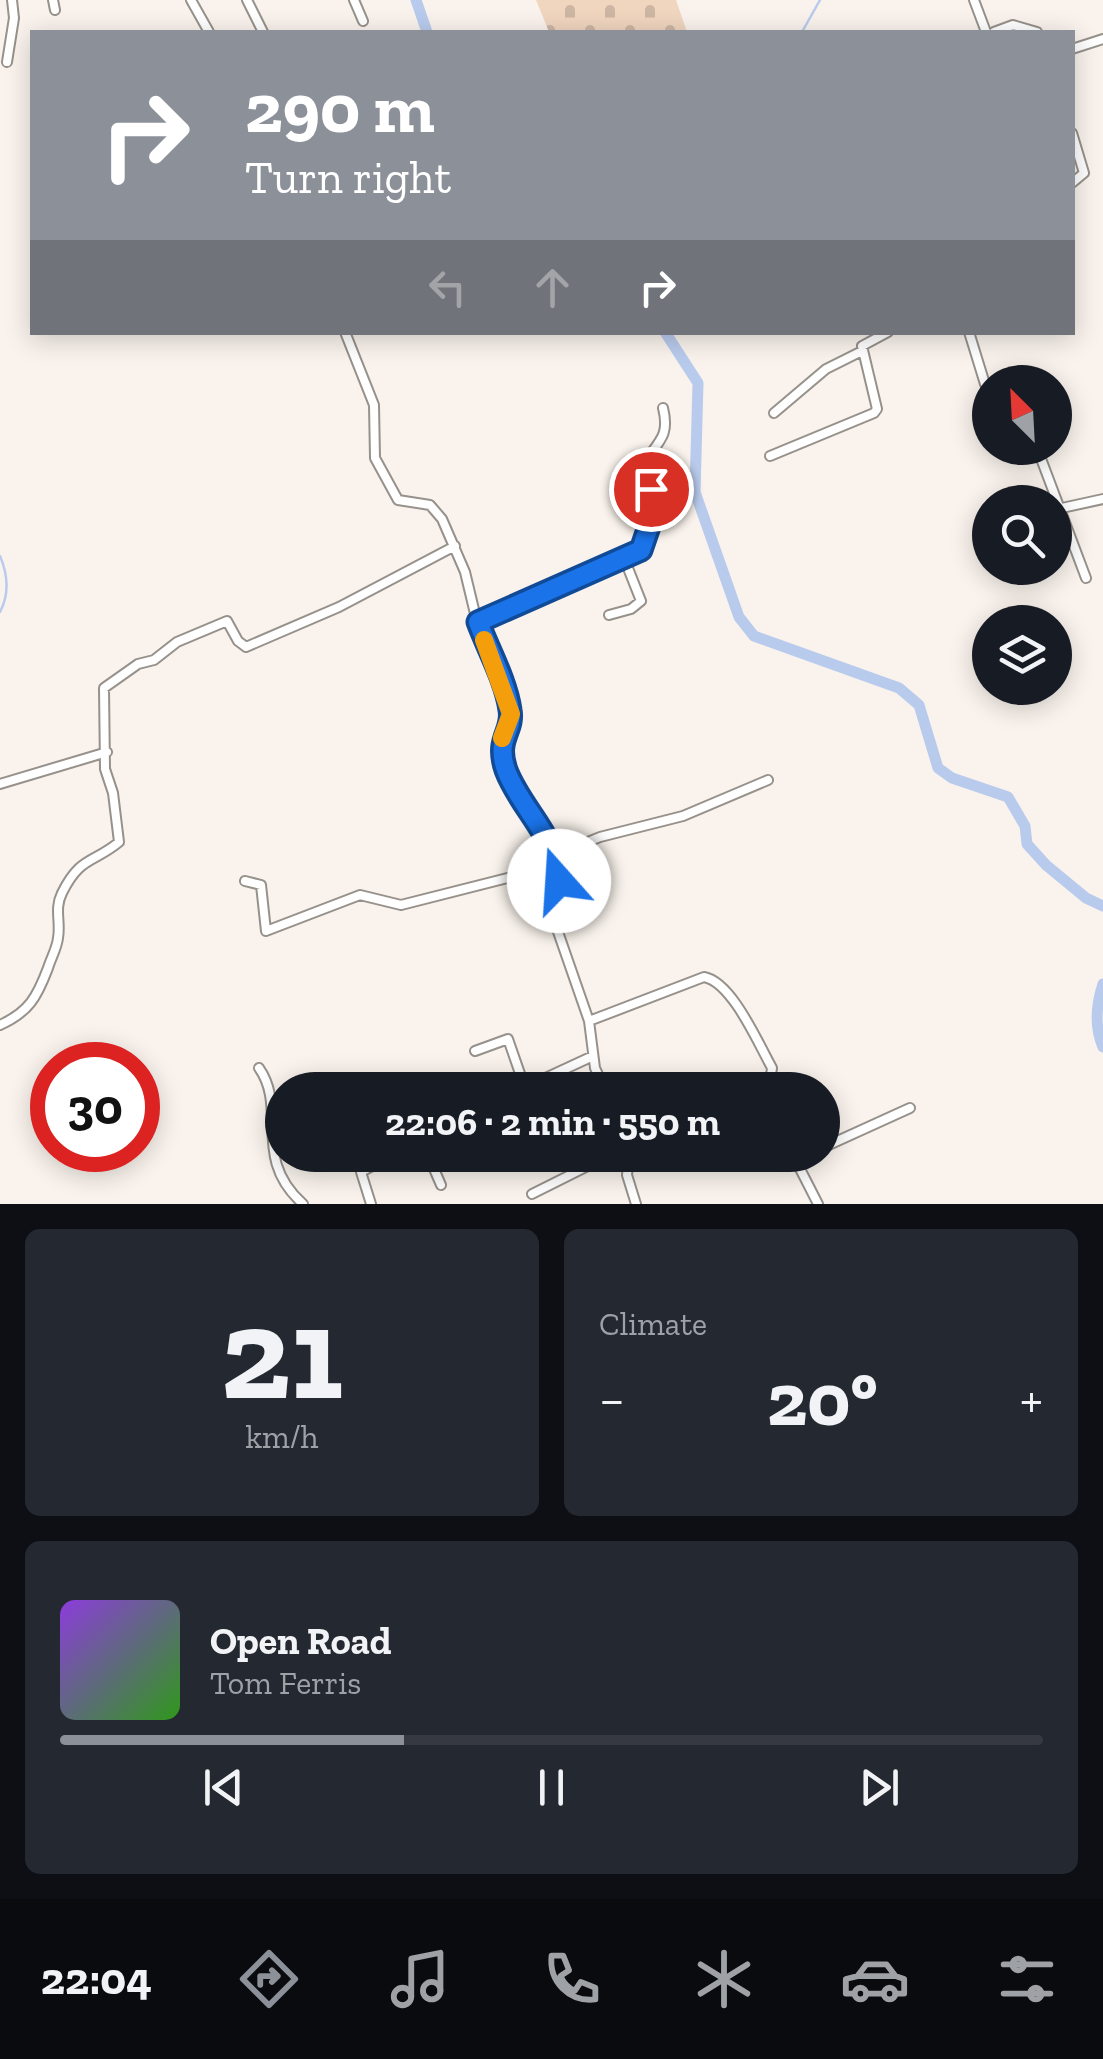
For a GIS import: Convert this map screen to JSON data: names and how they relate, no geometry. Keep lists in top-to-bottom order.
{
  "north": "top left",
  "page": {
    "turn": ["290 m", "Turn right"],
    "limit": "30",
    "trip": "22:06 · 2 min · 550 m",
    "tile": [
      ["21", "km/h"],
      "Climate"
    ],
    "heat": ["−", "20°", "+"],
    "song": ["Open Road", "Tom Ferris"],
    "tabs": "22:04"
  }
}
